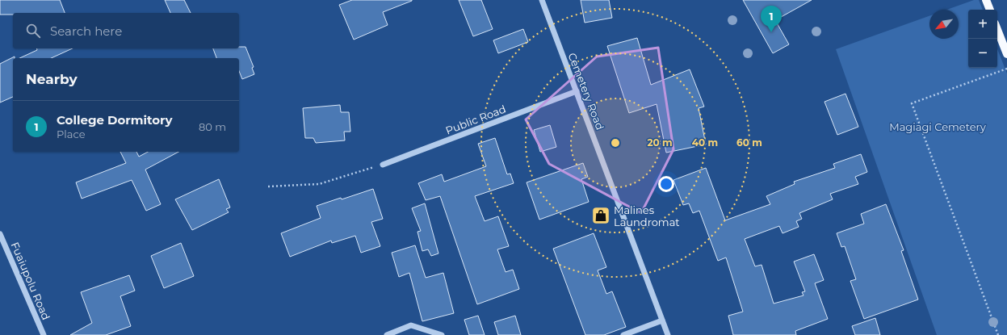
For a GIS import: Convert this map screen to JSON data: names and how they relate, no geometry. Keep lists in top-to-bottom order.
{
  "streets": {
    "street": ["Cemetery Road", "Public Road", "Fuaiupolu Road"]
  },
  "crossings": [
    ["Cemetery Road", "Public Road"]
  ],
  "parks": ["Magiagi Cemetery"],
  "places": {
    "shop": ["Malines Laundromat"]
  },
  "north": "bottom left",
  "page": {
    "pins": "1",
    "map_buttons": ["+", "−"],
    "search": "Search here",
    "heading": "Nearby",
    "list": [
      {
        "mark": "1",
        "name": "College Dormitory",
        "note": "Place",
        "value": "80 m"
      }
    ]
  },
  "rings": ["20 m", "40 m", "60 m"]
}
